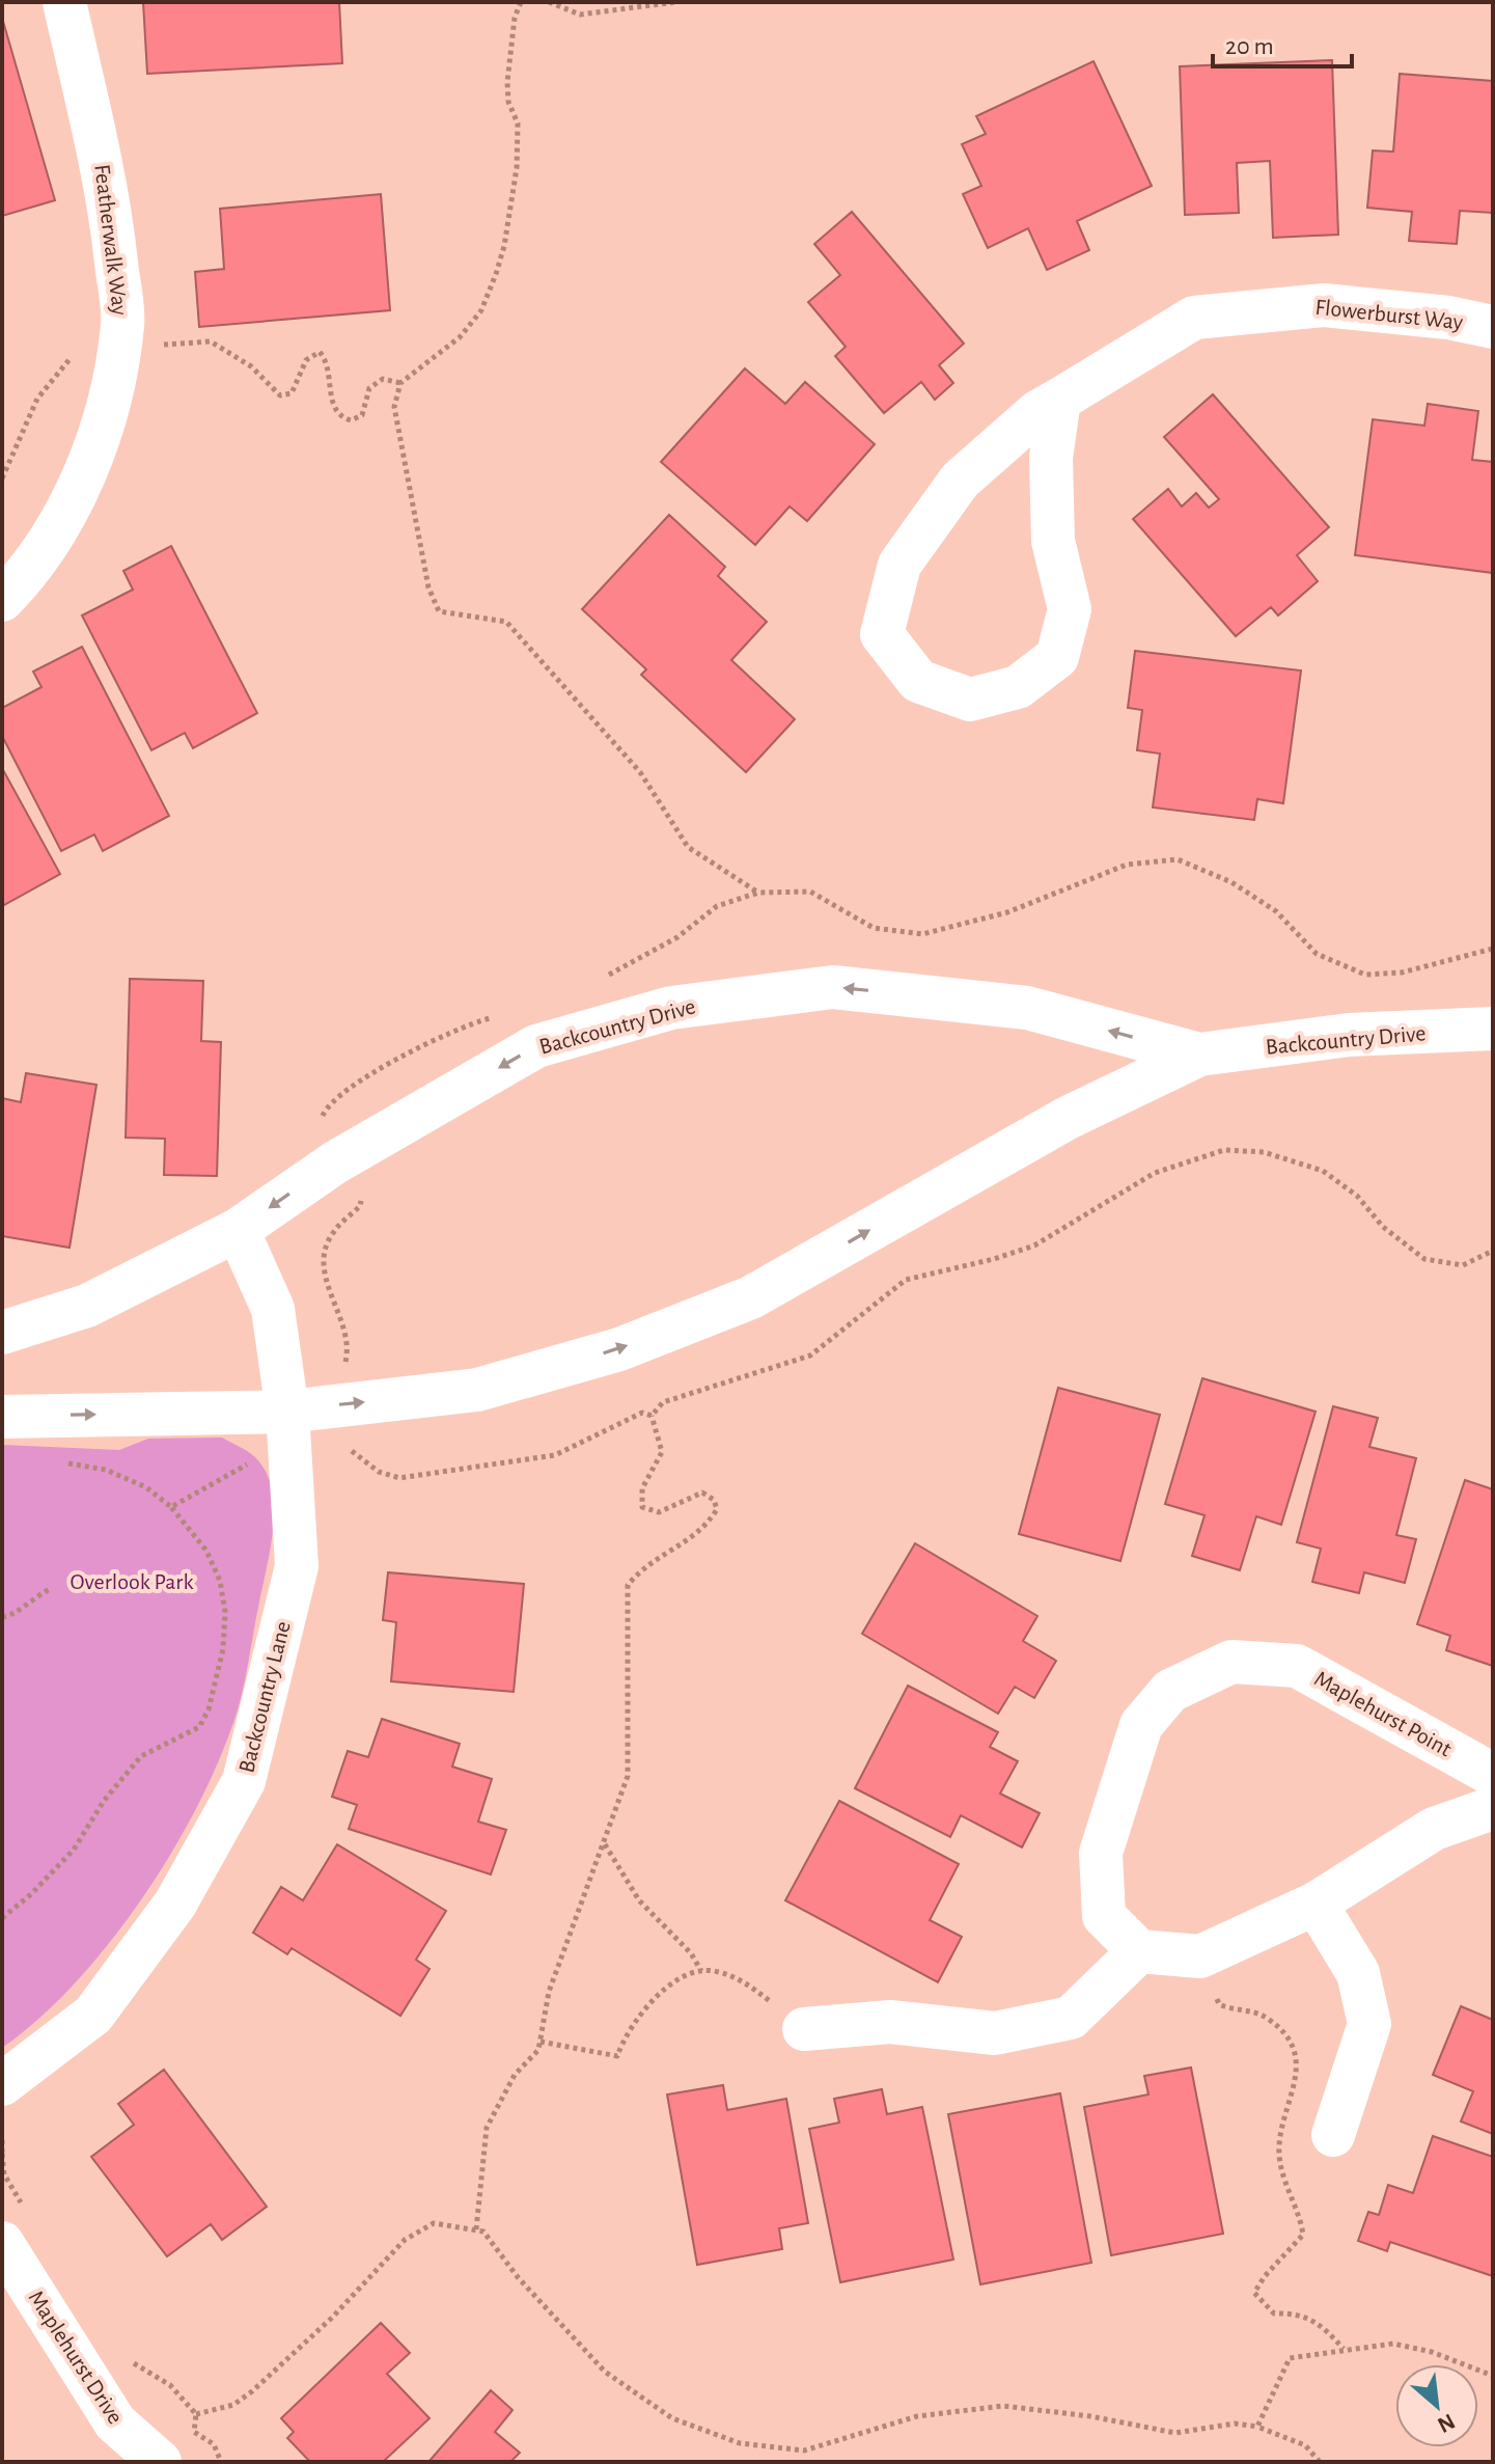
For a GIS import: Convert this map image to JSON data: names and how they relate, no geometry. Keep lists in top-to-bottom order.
{
  "streets": {
    "street": [
      "Featherwalk Way",
      "Flowerburst Way",
      "Backcountry Drive",
      "Backcountry Lane",
      "Maplehurst Point",
      "Maplehurst Drive"
    ]
  },
  "crossings": [
    ["Backcountry Drive", "Backcountry Lane"]
  ],
  "parks": ["Overlook Park"],
  "scale_bar": "20 m",
  "north": "bottom right"
}
